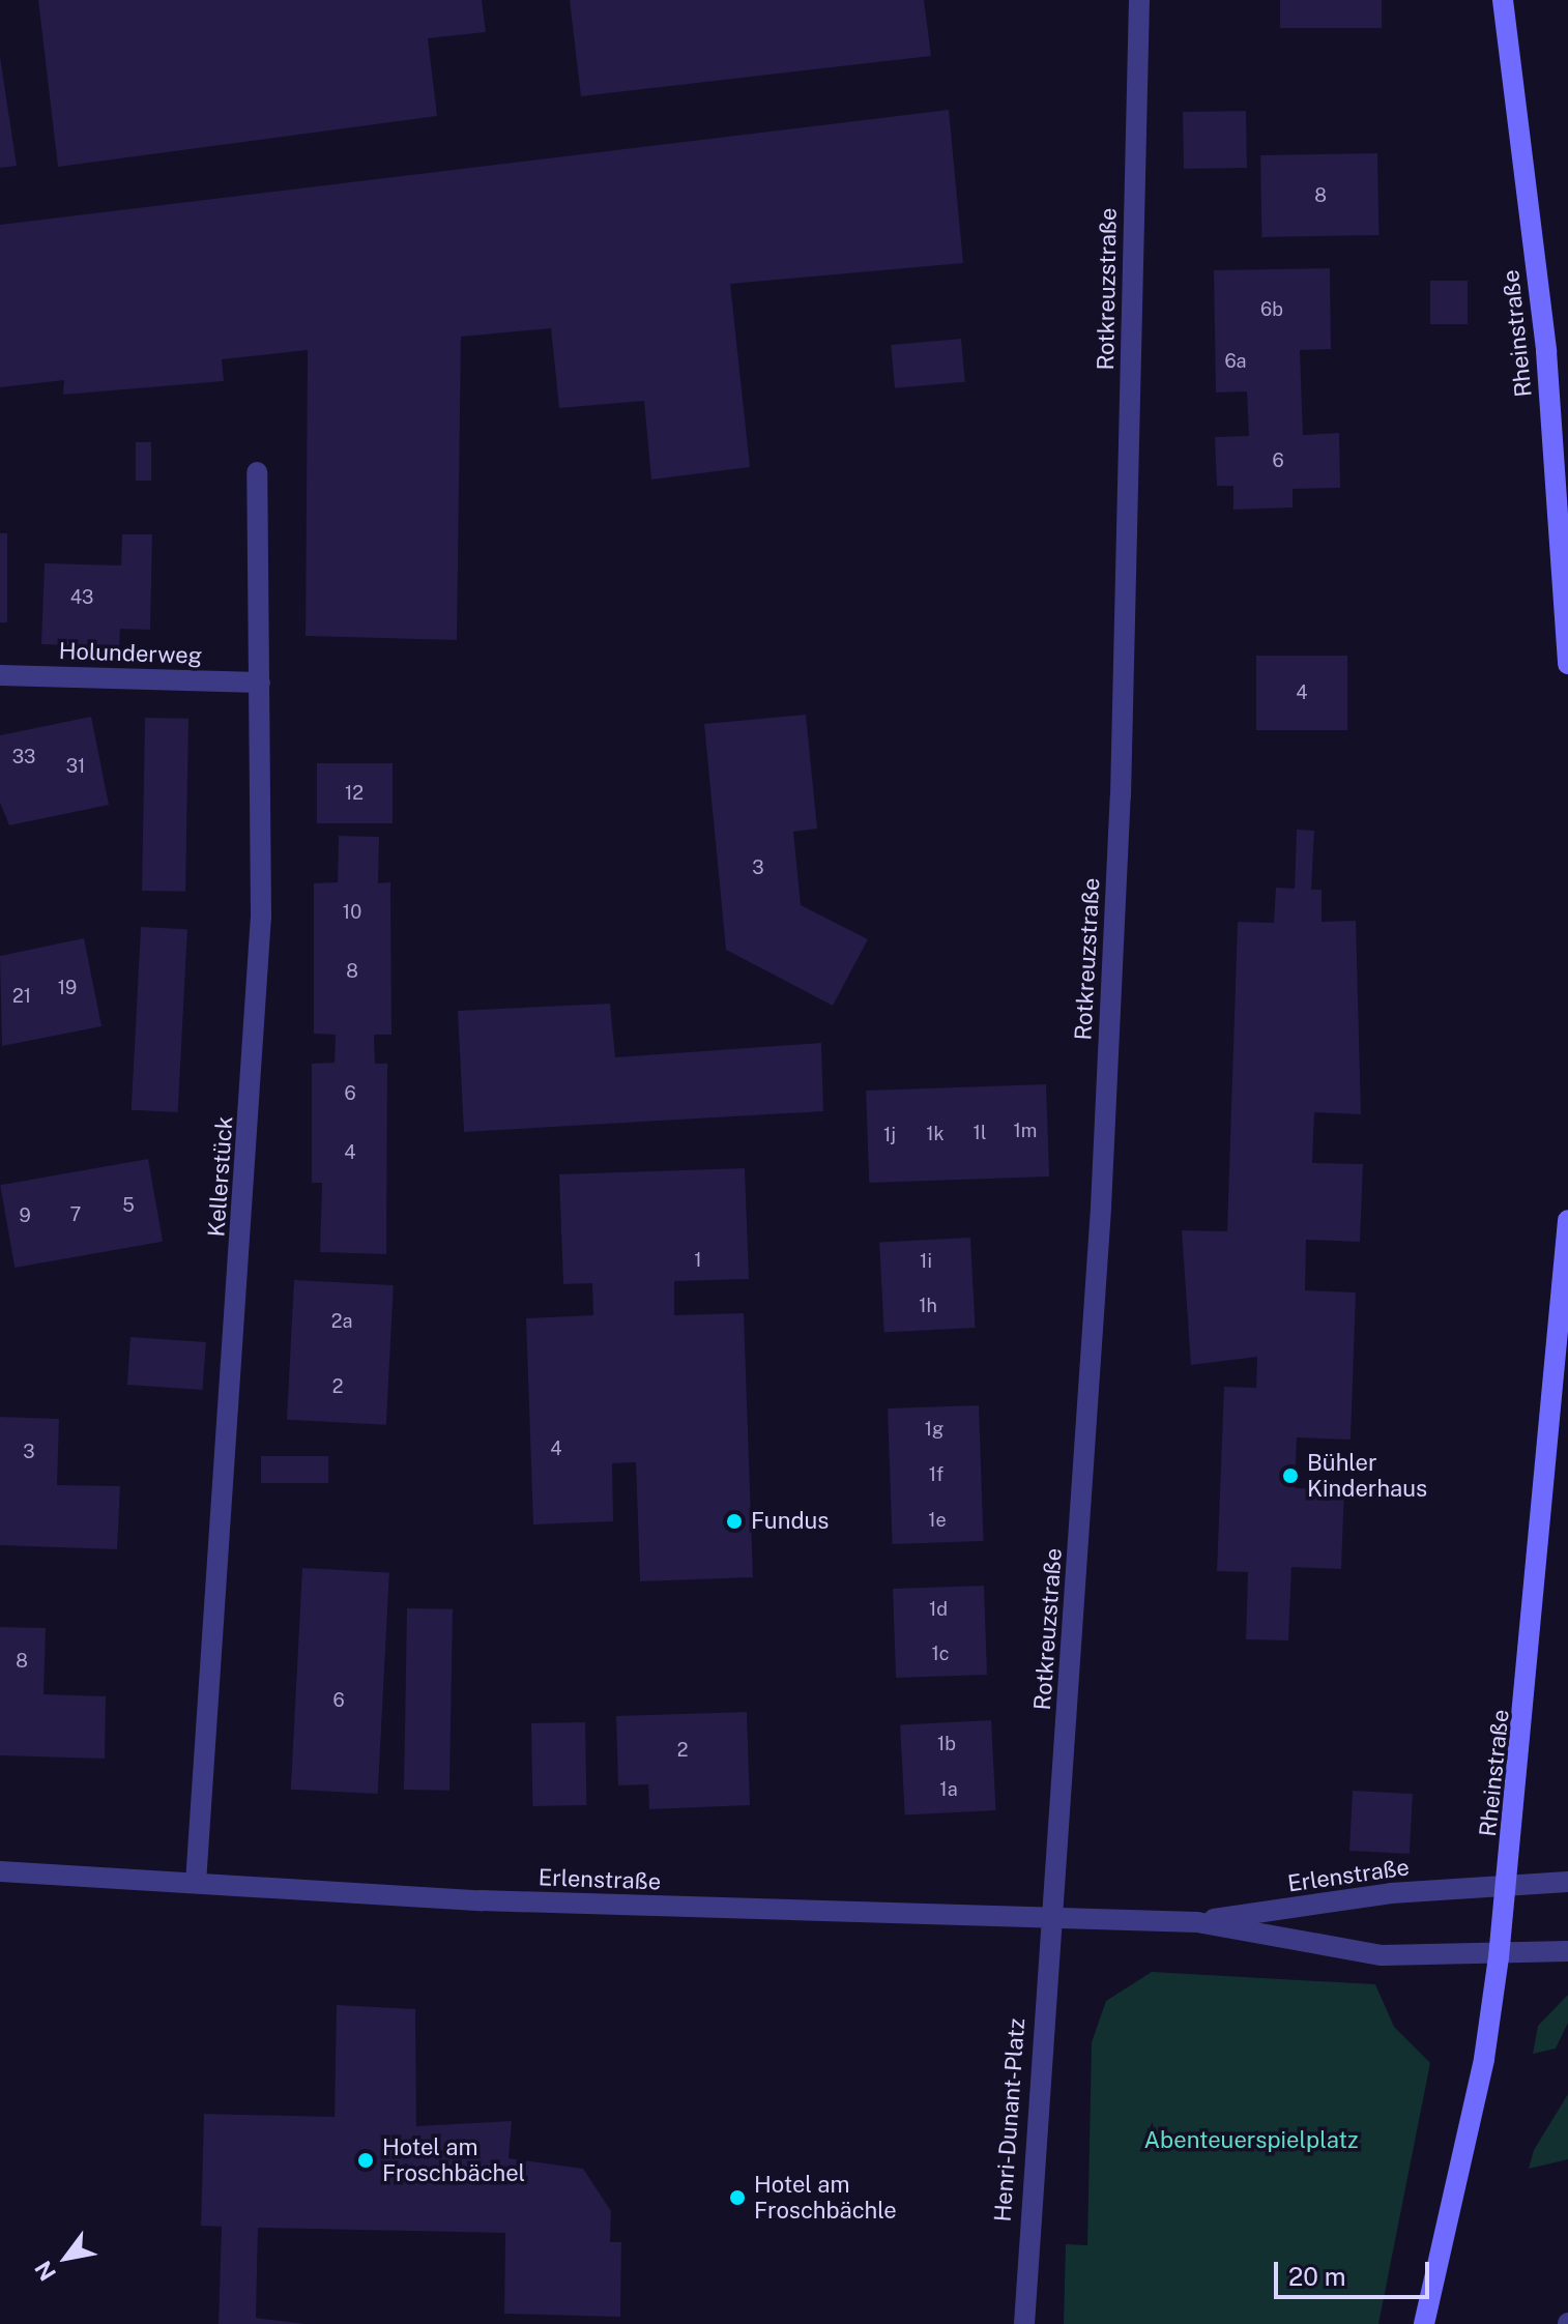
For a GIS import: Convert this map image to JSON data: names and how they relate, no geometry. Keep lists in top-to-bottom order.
{
  "streets": {
    "street": [
      "Rotkreuzstraße",
      "Rheinstraße",
      "Holunderweg",
      "Kellerstück",
      "Erlenstraße",
      "Henri-Dunant-Platz"
    ]
  },
  "crossings": [
    ["Rotkreuzstraße", "Erlenstraße"],
    ["Rotkreuzstraße", "Henri-Dunant-Platz"],
    ["Rheinstraße", "Erlenstraße"],
    ["Holunderweg", "Kellerstück"],
    ["Kellerstück", "Erlenstraße"],
    ["Erlenstraße", "Henri-Dunant-Platz"]
  ],
  "parks": ["Abenteuerspielplatz"],
  "places": [
    "Bühler Kinderhaus",
    "Fundus",
    "Hotel am Froschbächel",
    "Hotel am Froschbächle"
  ],
  "house_numbers": [
    "8",
    "6b",
    "6a",
    "6",
    "43",
    "4",
    "33",
    "31",
    "12",
    "3",
    "10",
    "8",
    "19",
    "21",
    "6",
    "1m",
    "1l",
    "1k",
    "1j",
    "4",
    "5",
    "7",
    "9",
    "1",
    "1i",
    "1h",
    "2a",
    "2",
    "1g",
    "4",
    "3",
    "1f",
    "1e",
    "1d",
    "1c",
    "8",
    "6",
    "1b",
    "2",
    "1a"
  ],
  "scale_bar": "20 m",
  "north": "bottom left"
}
